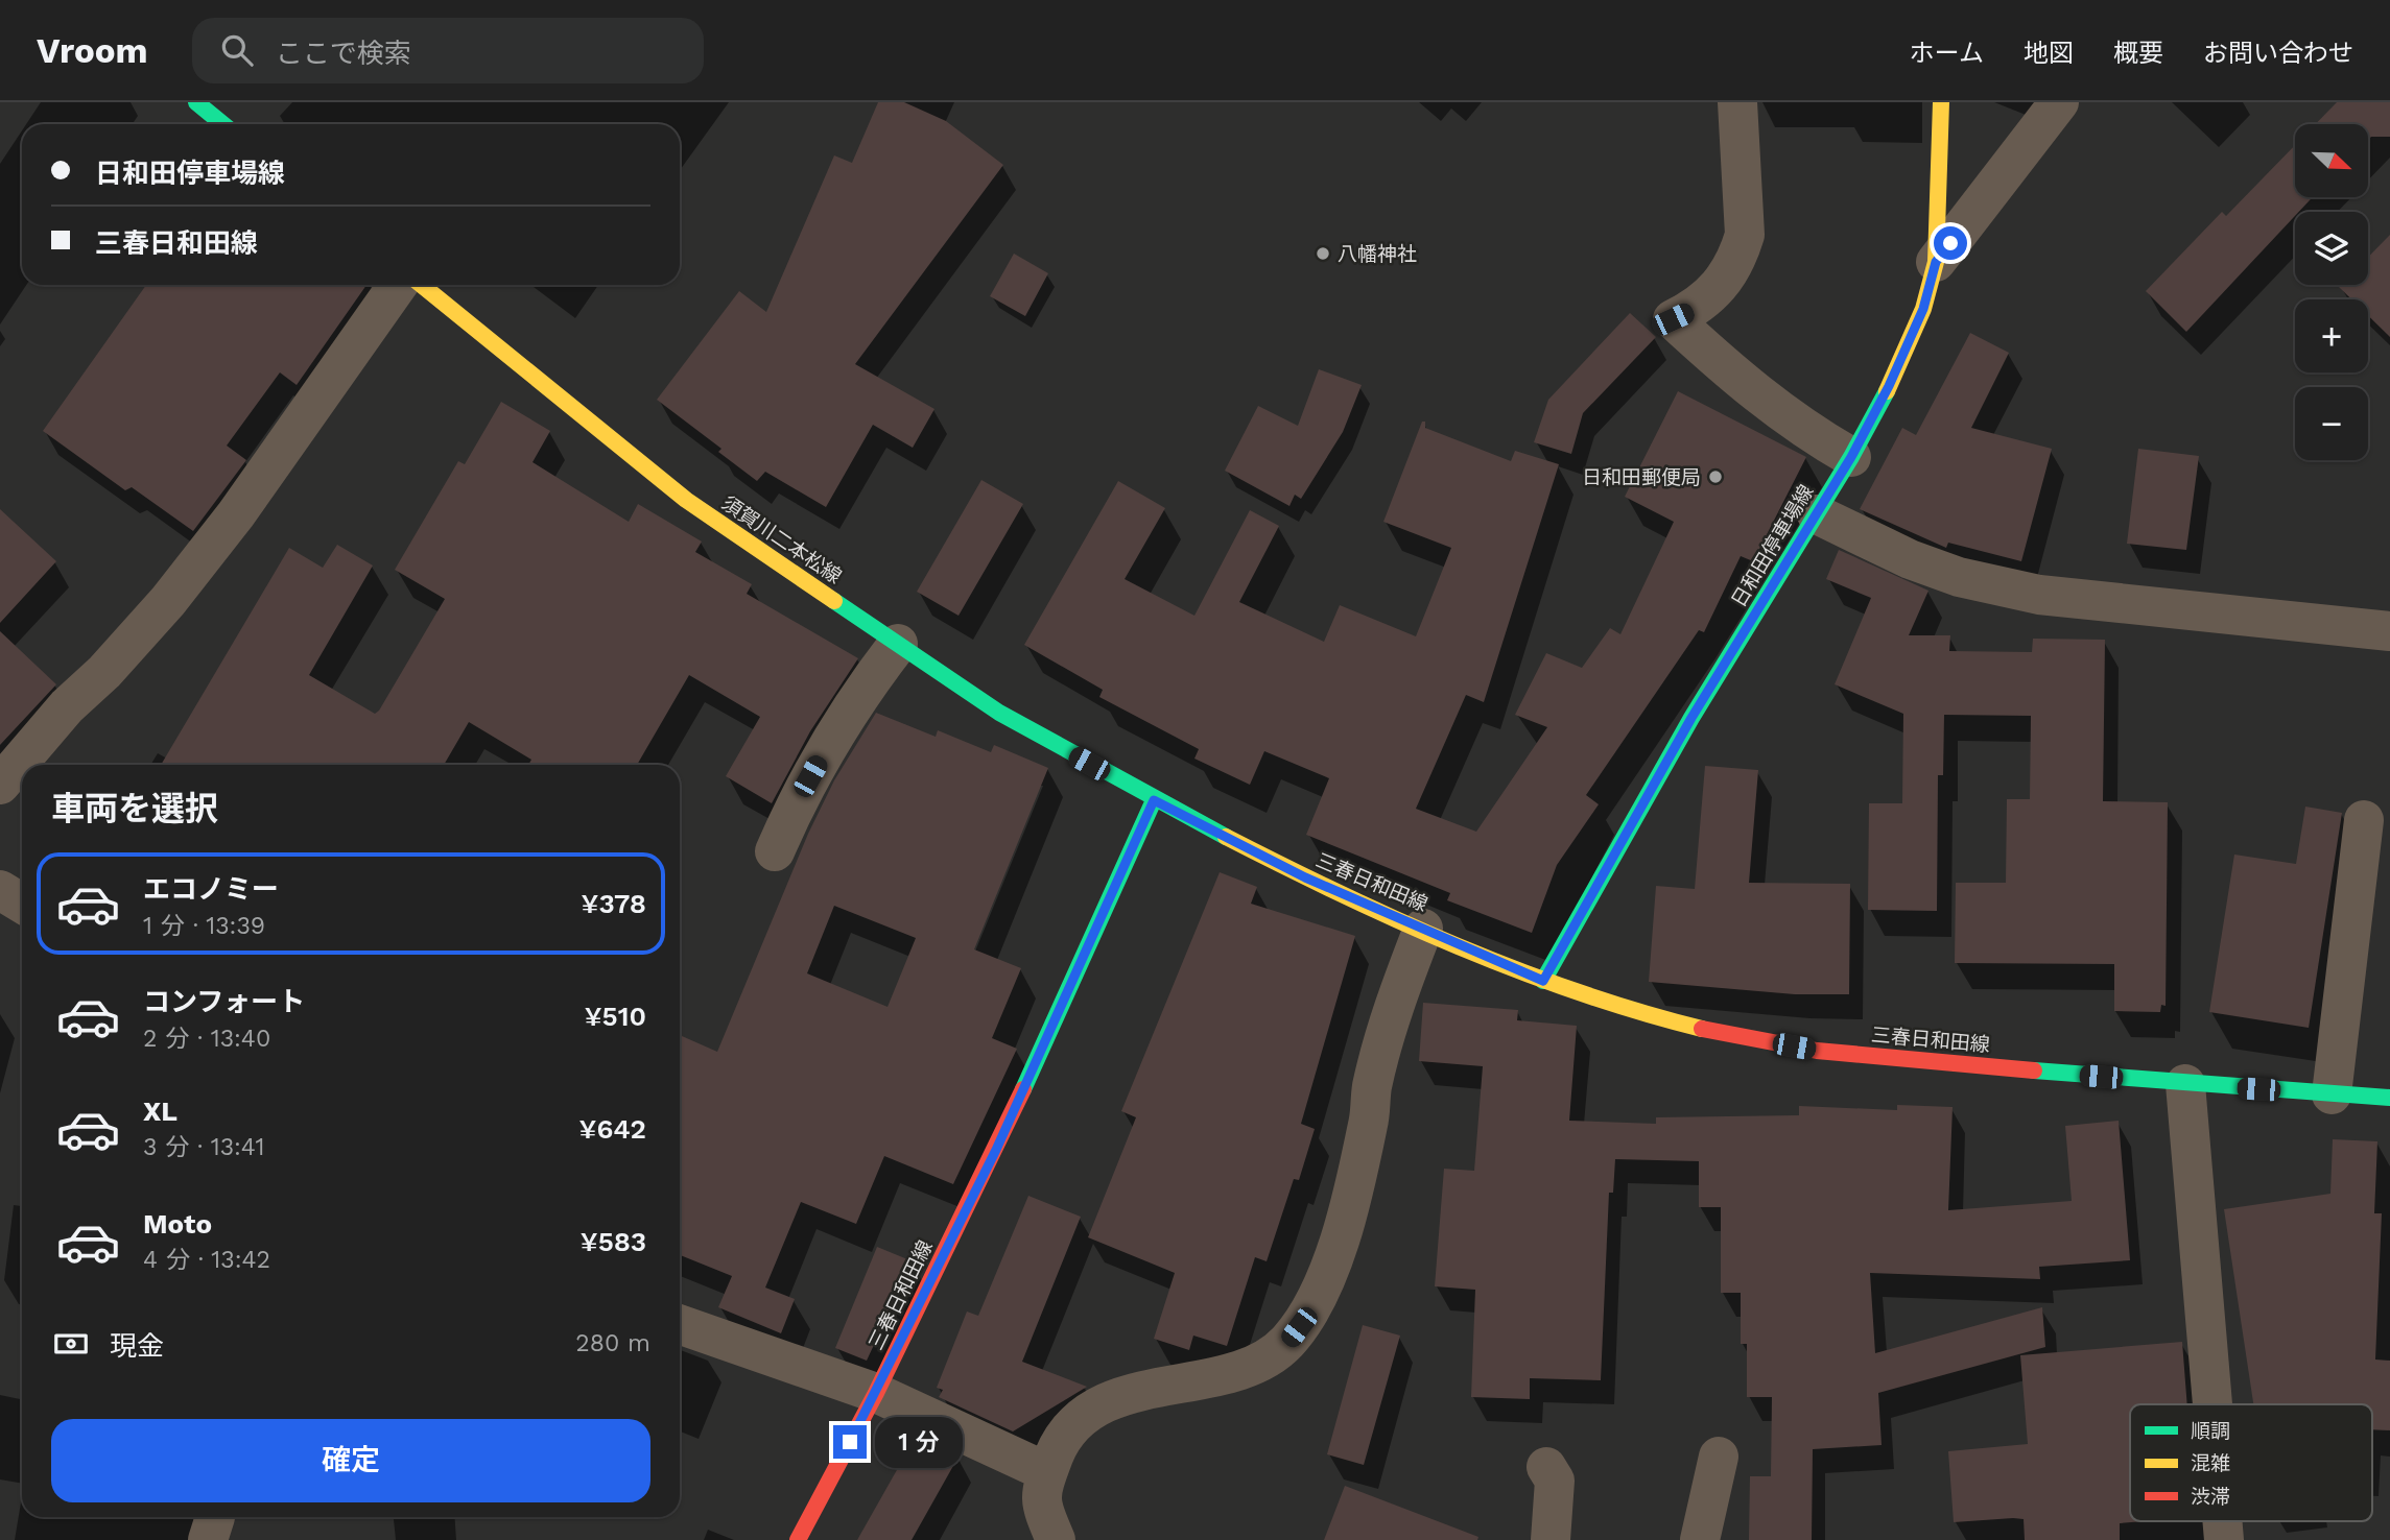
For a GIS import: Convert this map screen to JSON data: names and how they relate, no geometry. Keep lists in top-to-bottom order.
{
  "streets": {
    "main road": ["須賀川二本松線", "日和田停車場線", "三春日和田線"]
  },
  "crossings": [
    ["須賀川二本松線", "三春日和田線"],
    ["日和田停車場線", "三春日和田線"]
  ],
  "places": ["八幡神社", "日和田郵便局"],
  "legend": ["順調", "混雑", "渋滞"],
  "north": "bottom right",
  "page": {
    "header": "Vroom",
    "search": "ここで検索",
    "nav": [
      "ホーム",
      "地図",
      "概要",
      "お問い合わせ"
    ],
    "map_buttons": ["+", "−"],
    "banner": ["日和田停車場線", "三春日和田線"],
    "heading": "車両を選択",
    "list": [
      {
        "name": "エコノミー",
        "note": "1 分 · 13:39",
        "value": "¥378"
      },
      {
        "name": "コンフォート",
        "note": "2 分 · 13:40",
        "value": "¥510"
      },
      {
        "name": "XL",
        "note": "3 分 · 13:41",
        "value": "¥642"
      },
      {
        "name": "Moto",
        "note": "4 分 · 13:42",
        "value": "¥583"
      }
    ],
    "pay": ["現金", "280 m"],
    "buttons": "確定",
    "bubble": "1 分"
  }
}
